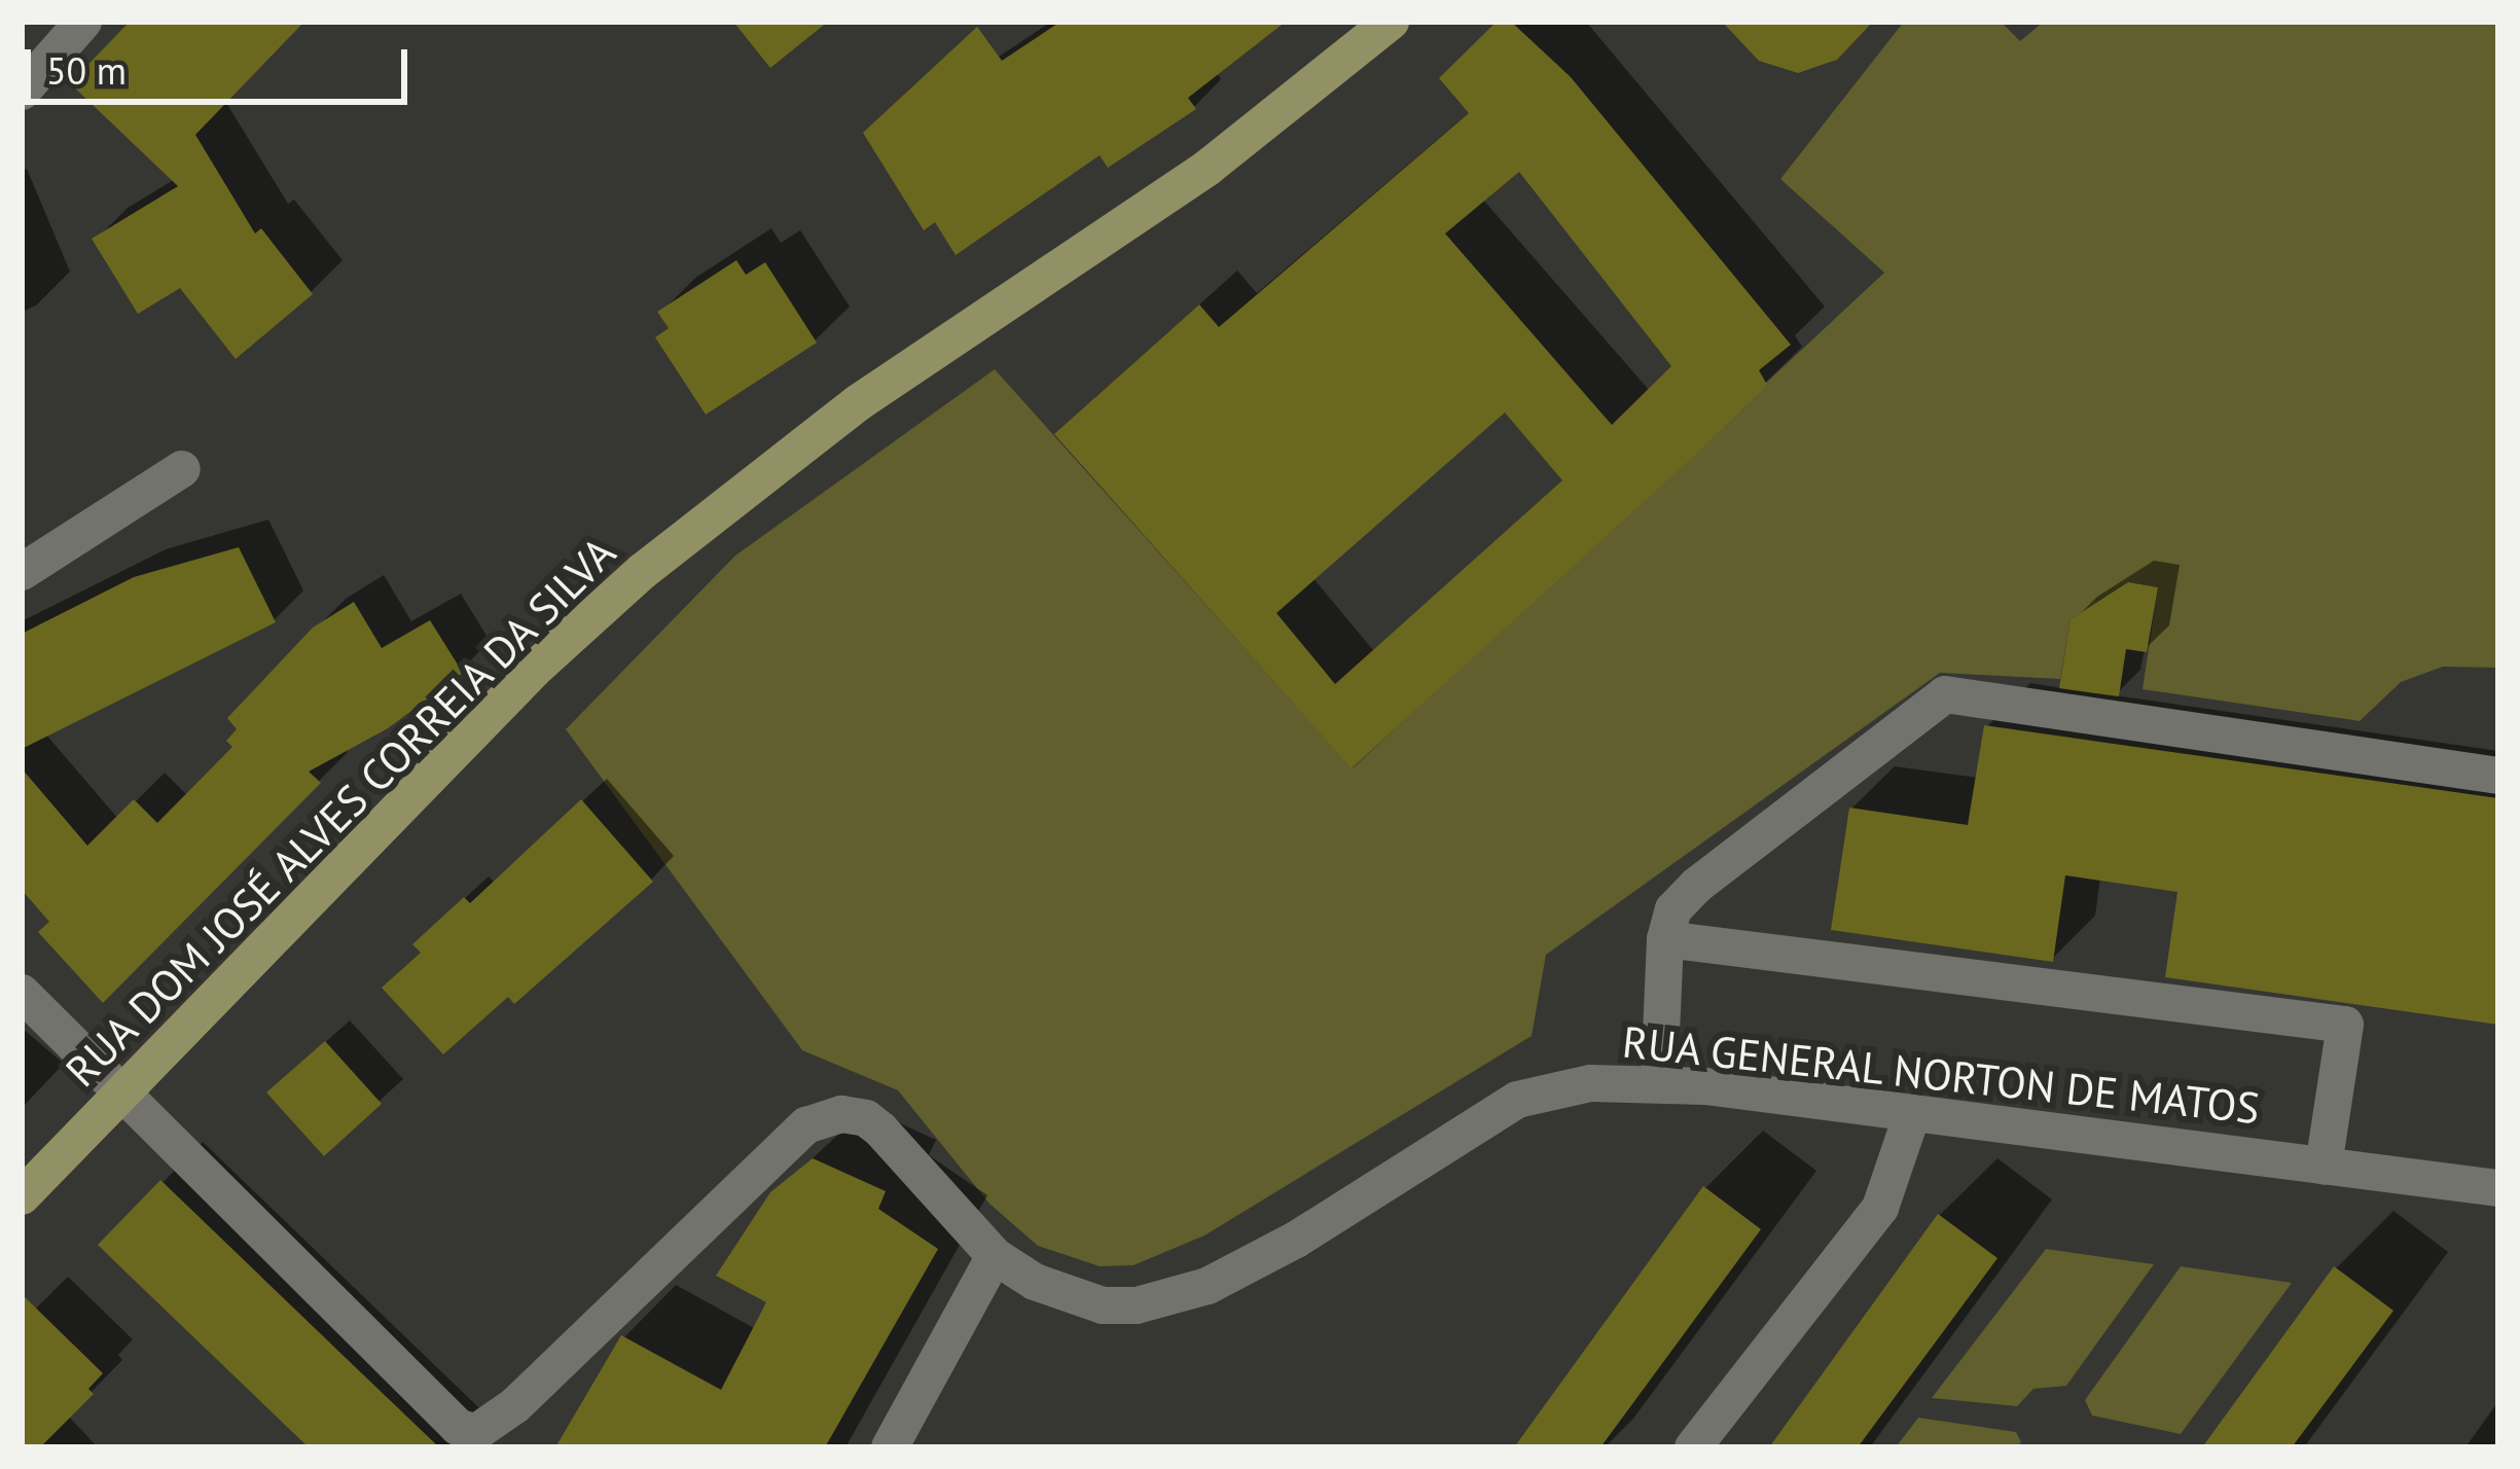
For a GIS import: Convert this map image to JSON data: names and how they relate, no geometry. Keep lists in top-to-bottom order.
{
  "streets": {
    "main road": ["RUA DOM JOSÉ ALVES CORREIA DA SILVA"],
    "street": ["RUA GENERAL NORTON DE MATOS"]
  },
  "scale_bar": "50 m"
}
